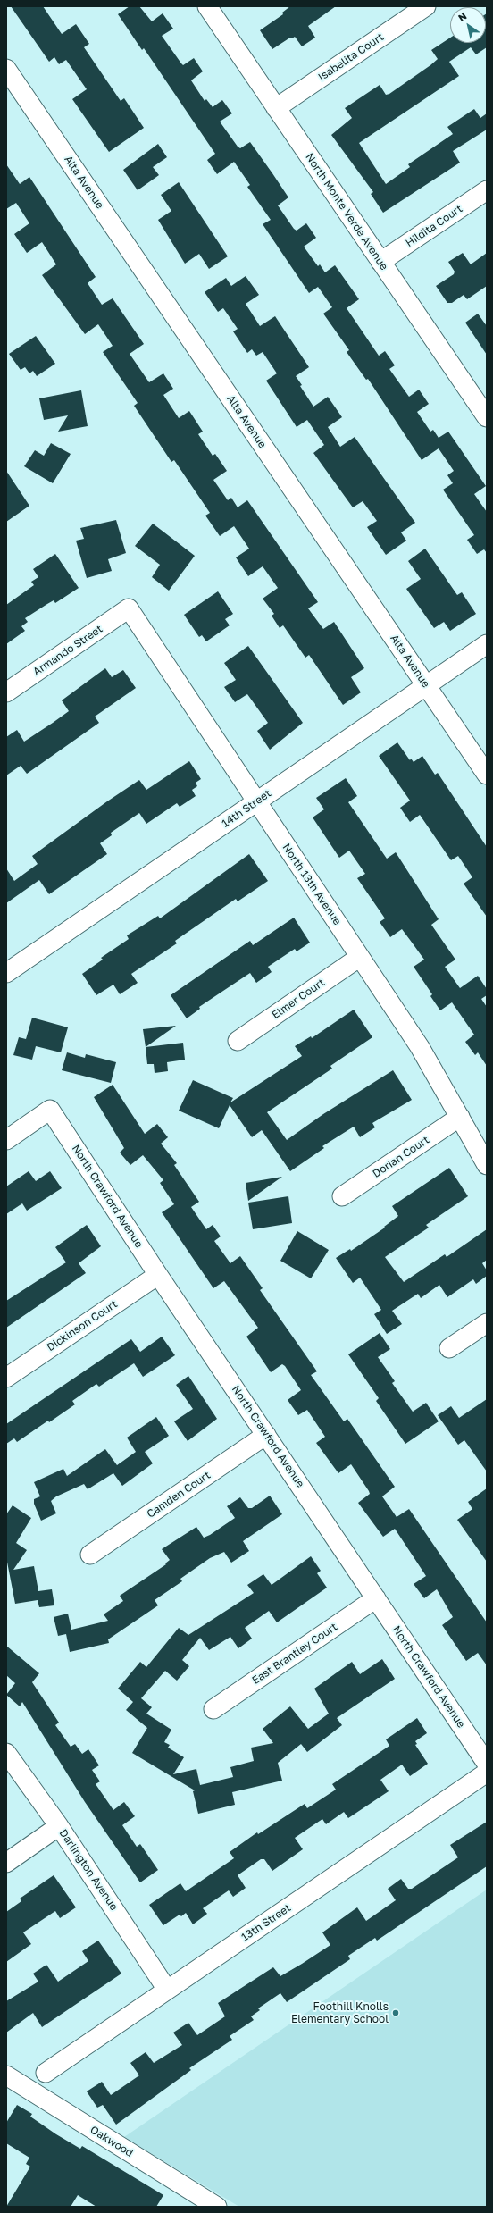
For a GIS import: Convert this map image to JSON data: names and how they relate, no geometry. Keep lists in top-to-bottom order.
{
  "streets": {
    "street": [
      "Isabelita Court",
      "Alta Avenue",
      "North Monte Verde Avenue",
      "Hildita Court",
      "Armando Street",
      "14th Street",
      "North 13th Avenue",
      "Elmer Court",
      "Dorian Court",
      "North Crawford Avenue",
      "Dickinson Court",
      "Camden Court",
      "East Brantley Court",
      "Darlington Avenue",
      "13th Street",
      "Oakwood"
    ]
  },
  "crossings": [
    ["Isabelita Court", "North Monte Verde Avenue"],
    ["Alta Avenue", "14th Street"],
    ["North Monte Verde Avenue", "Hildita Court"],
    ["Armando Street", "North 13th Avenue"],
    ["14th Street", "North 13th Avenue"],
    ["North 13th Avenue", "Elmer Court"],
    ["North 13th Avenue", "Dorian Court"],
    ["North Crawford Avenue", "Dickinson Court"],
    ["North Crawford Avenue", "Camden Court"],
    ["North Crawford Avenue", "East Brantley Court"],
    ["Darlington Avenue", "13th Street"]
  ],
  "places": ["Foothill Knolls Elementary School"],
  "north": "top left"
}
